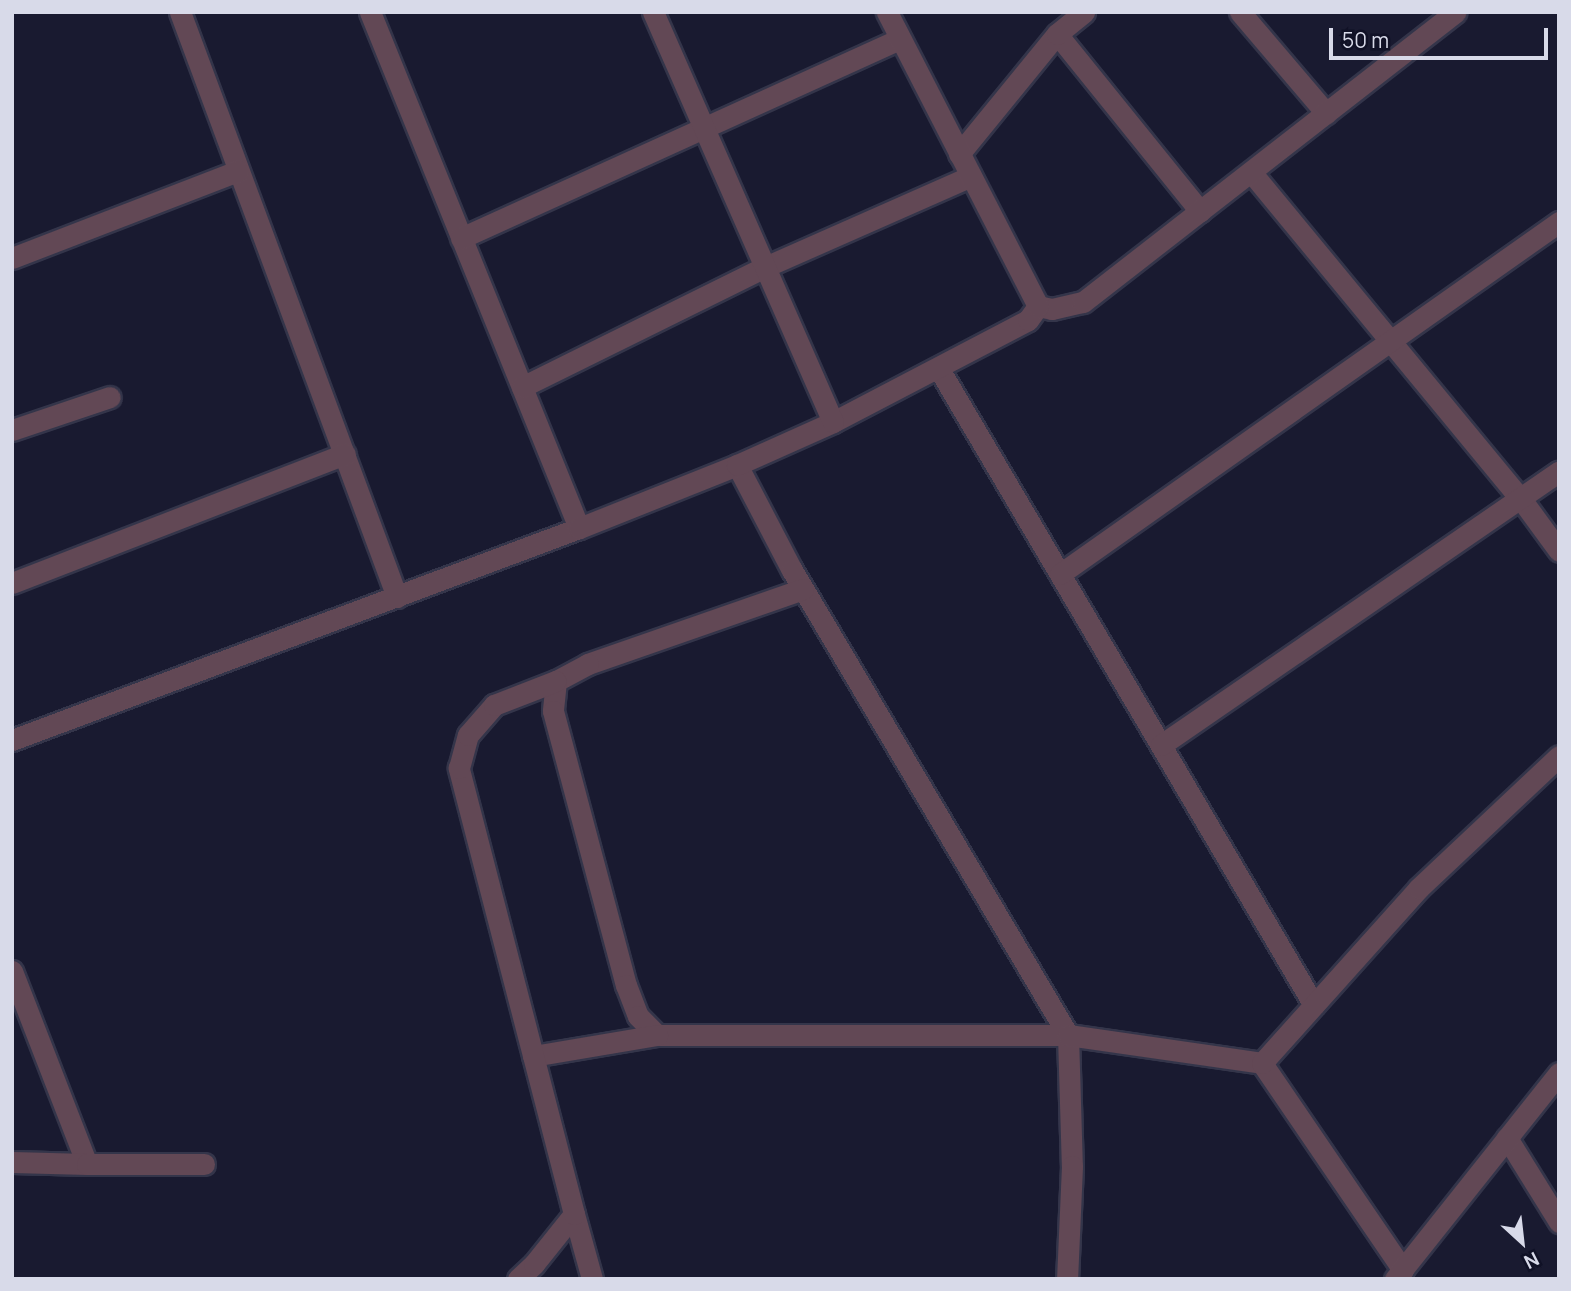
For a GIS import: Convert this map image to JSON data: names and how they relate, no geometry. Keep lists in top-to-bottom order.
{
  "scale_bar": "50 m",
  "north": "bottom right"
}
